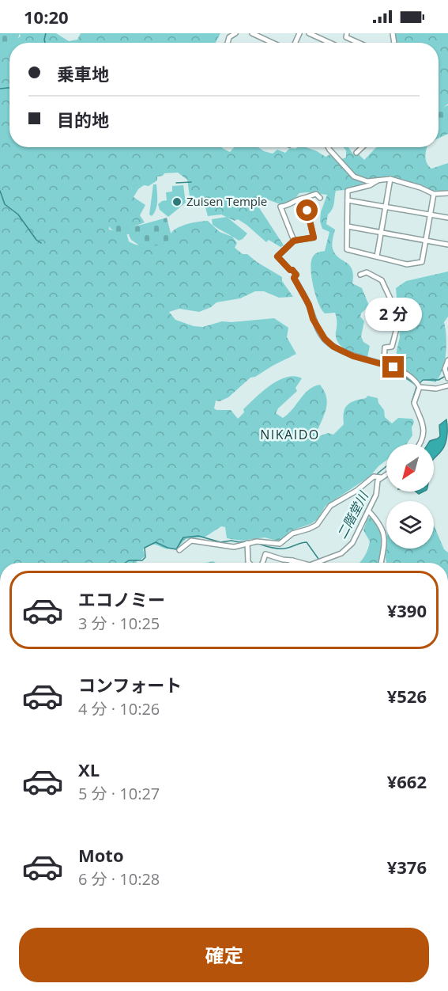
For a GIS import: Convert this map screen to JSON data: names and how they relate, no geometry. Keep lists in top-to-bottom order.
{
  "districts": ["NIKAIDO"],
  "water": ["二階堂川"],
  "places": ["Zuisen Temple"],
  "north": "bottom left",
  "page": {
    "status": "10:20",
    "banner": ["乗車地", "目的地"],
    "bubble": "2 分",
    "list": [
      {
        "name": "エコノミー",
        "note": "3 分 · 10:25",
        "value": "¥390"
      },
      {
        "name": "コンフォート",
        "note": "4 分 · 10:26",
        "value": "¥526"
      },
      {
        "name": "XL",
        "note": "5 分 · 10:27",
        "value": "¥662"
      },
      {
        "name": "Moto",
        "note": "6 分 · 10:28",
        "value": "¥376"
      }
    ],
    "buttons": "確定"
  }
}
